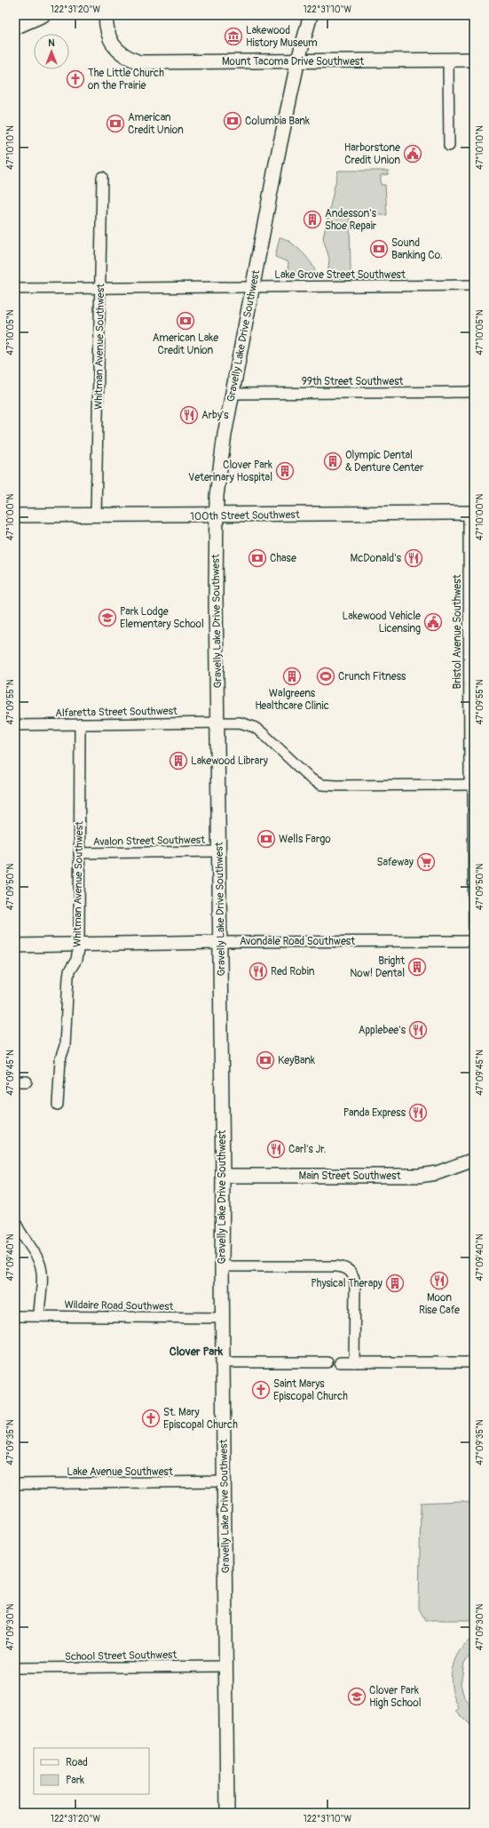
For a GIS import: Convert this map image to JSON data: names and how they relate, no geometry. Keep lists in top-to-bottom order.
{
  "streets": {
    "main road": [
      "Mount Tacoma Drive Southwest",
      "Gravelly Lake Drive Southwest",
      "100th Street Southwest",
      "Avondale Road Southwest",
      "Main Street Southwest"
    ],
    "street": [
      "Lake Grove Street Southwest",
      "Whitman Avenue Southwest",
      "99th Street Southwest",
      "Bristol Avenue Southwest",
      "Alfaretta Street Southwest",
      "Avalon Street Southwest",
      "Wildaire Road Southwest",
      "Lake Avenue Southwest",
      "School Street Southwest"
    ]
  },
  "crossings": [
    ["Mount Tacoma Drive Southwest", "Gravelly Lake Drive Southwest"],
    ["Lake Grove Street Southwest", "Gravelly Lake Drive Southwest"],
    ["Lake Grove Street Southwest", "Whitman Avenue Southwest"],
    ["Gravelly Lake Drive Southwest", "99th Street Southwest"],
    ["Gravelly Lake Drive Southwest", "100th Street Southwest"],
    ["Gravelly Lake Drive Southwest", "Alfaretta Street Southwest"],
    ["Gravelly Lake Drive Southwest", "Avalon Street Southwest"],
    ["Gravelly Lake Drive Southwest", "Avondale Road Southwest"],
    ["Gravelly Lake Drive Southwest", "Main Street Southwest"],
    ["Gravelly Lake Drive Southwest", "Wildaire Road Southwest"],
    ["Gravelly Lake Drive Southwest", "Lake Avenue Southwest"],
    ["Gravelly Lake Drive Southwest", "School Street Southwest"],
    ["Whitman Avenue Southwest", "100th Street Southwest"],
    ["Whitman Avenue Southwest", "Alfaretta Street Southwest"],
    ["Whitman Avenue Southwest", "Avalon Street Southwest"],
    ["Whitman Avenue Southwest", "Avondale Road Southwest"],
    ["100th Street Southwest", "Bristol Avenue Southwest"],
    ["Bristol Avenue Southwest", "Alfaretta Street Southwest"],
    ["Bristol Avenue Southwest", "Avondale Road Southwest"]
  ],
  "districts": ["Clover Park"],
  "places": {
    "museum": ["Lakewood History Museum"],
    "church": ["The Little Church on the Prairie", "Saint Marys Episcopal Church", "St. Mary Episcopal Church"],
    "bank": [
      "Columbia Bank",
      "American Credit Union",
      "Sound Banking Co.",
      "American Lake Credit Union",
      "Chase",
      "Wells Fargo",
      "KeyBank"
    ],
    "public building": ["Harborstone Credit Union", "Lakewood Vehicle Licensing"],
    "building": [
      "Andesson's Shoe Repair",
      "Olympic Dental & Denture Center",
      "Clover Park Veterinary Hospital",
      "Walgreens Healthcare Clinic",
      "Lakewood Library",
      "Bright Now! Dental",
      "Physical Therapy"
    ],
    "restaurant": [
      "Arby's",
      "McDonald's",
      "Red Robin",
      "Applebee's",
      "Panda Express",
      "Carl's Jr.",
      "Moon Rise Cafe"
    ],
    "school or university": ["Park Lodge Elementary School", "Clover Park High School"],
    "sports": ["Crunch Fitness"],
    "supermarket": ["Safeway"]
  },
  "legend": ["Road", "Park"],
  "north": "top",
  "coordinates": [
    "122°31'20\"W",
    "122°31'10\"W",
    "47°10'10\"N",
    "47°10'05\"N",
    "47°10'00\"N",
    "47°09'55\"N",
    "47°09'50\"N",
    "47°09'45\"N",
    "47°09'40\"N",
    "47°09'35\"N",
    "47°09'30\"N"
  ]
}
